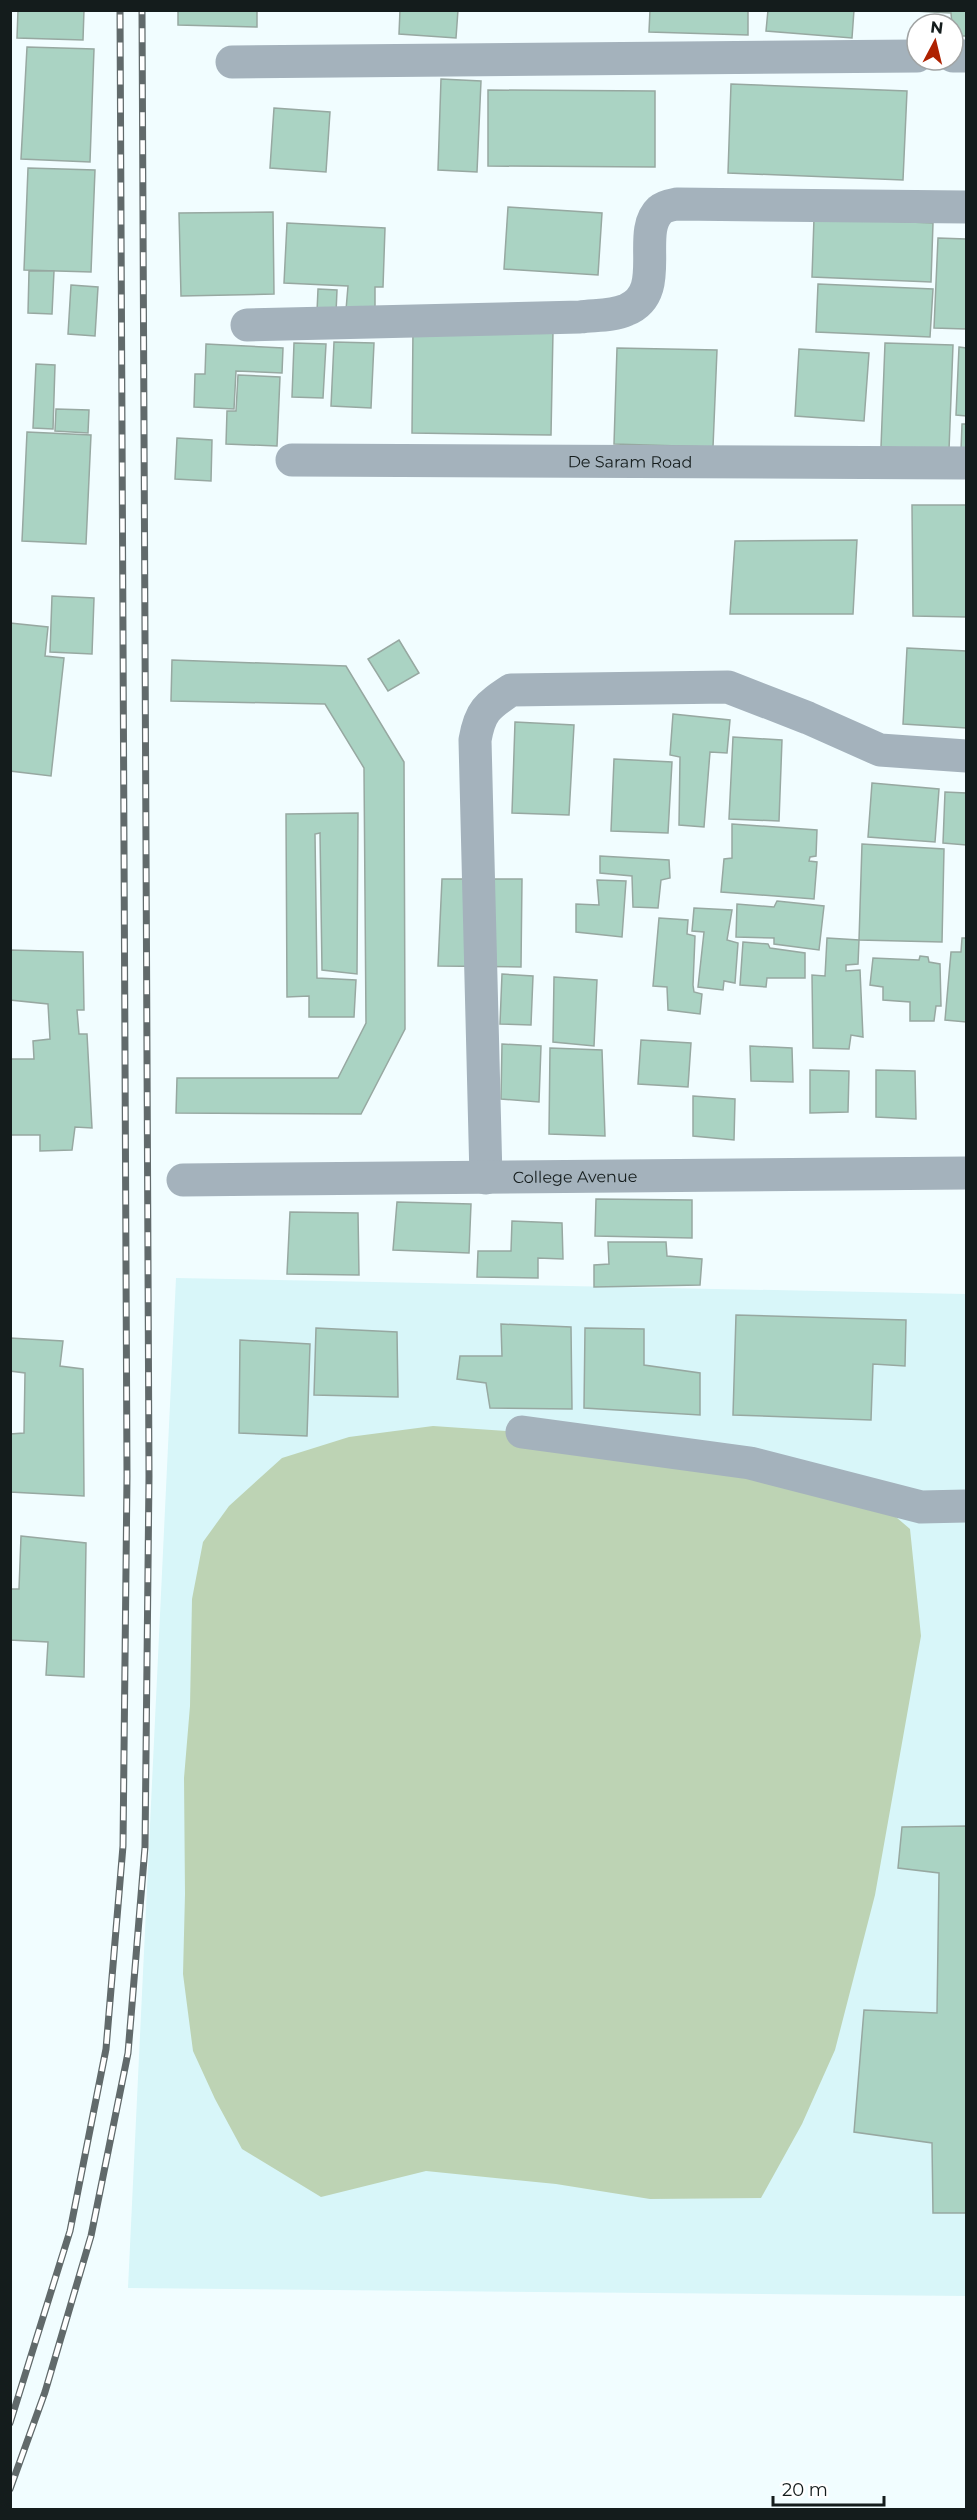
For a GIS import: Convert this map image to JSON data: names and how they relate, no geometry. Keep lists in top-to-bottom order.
{
  "streets": {
    "street": ["De Saram Road", "College Avenue"]
  },
  "scale_bar": "20 m",
  "north": "top"
}
